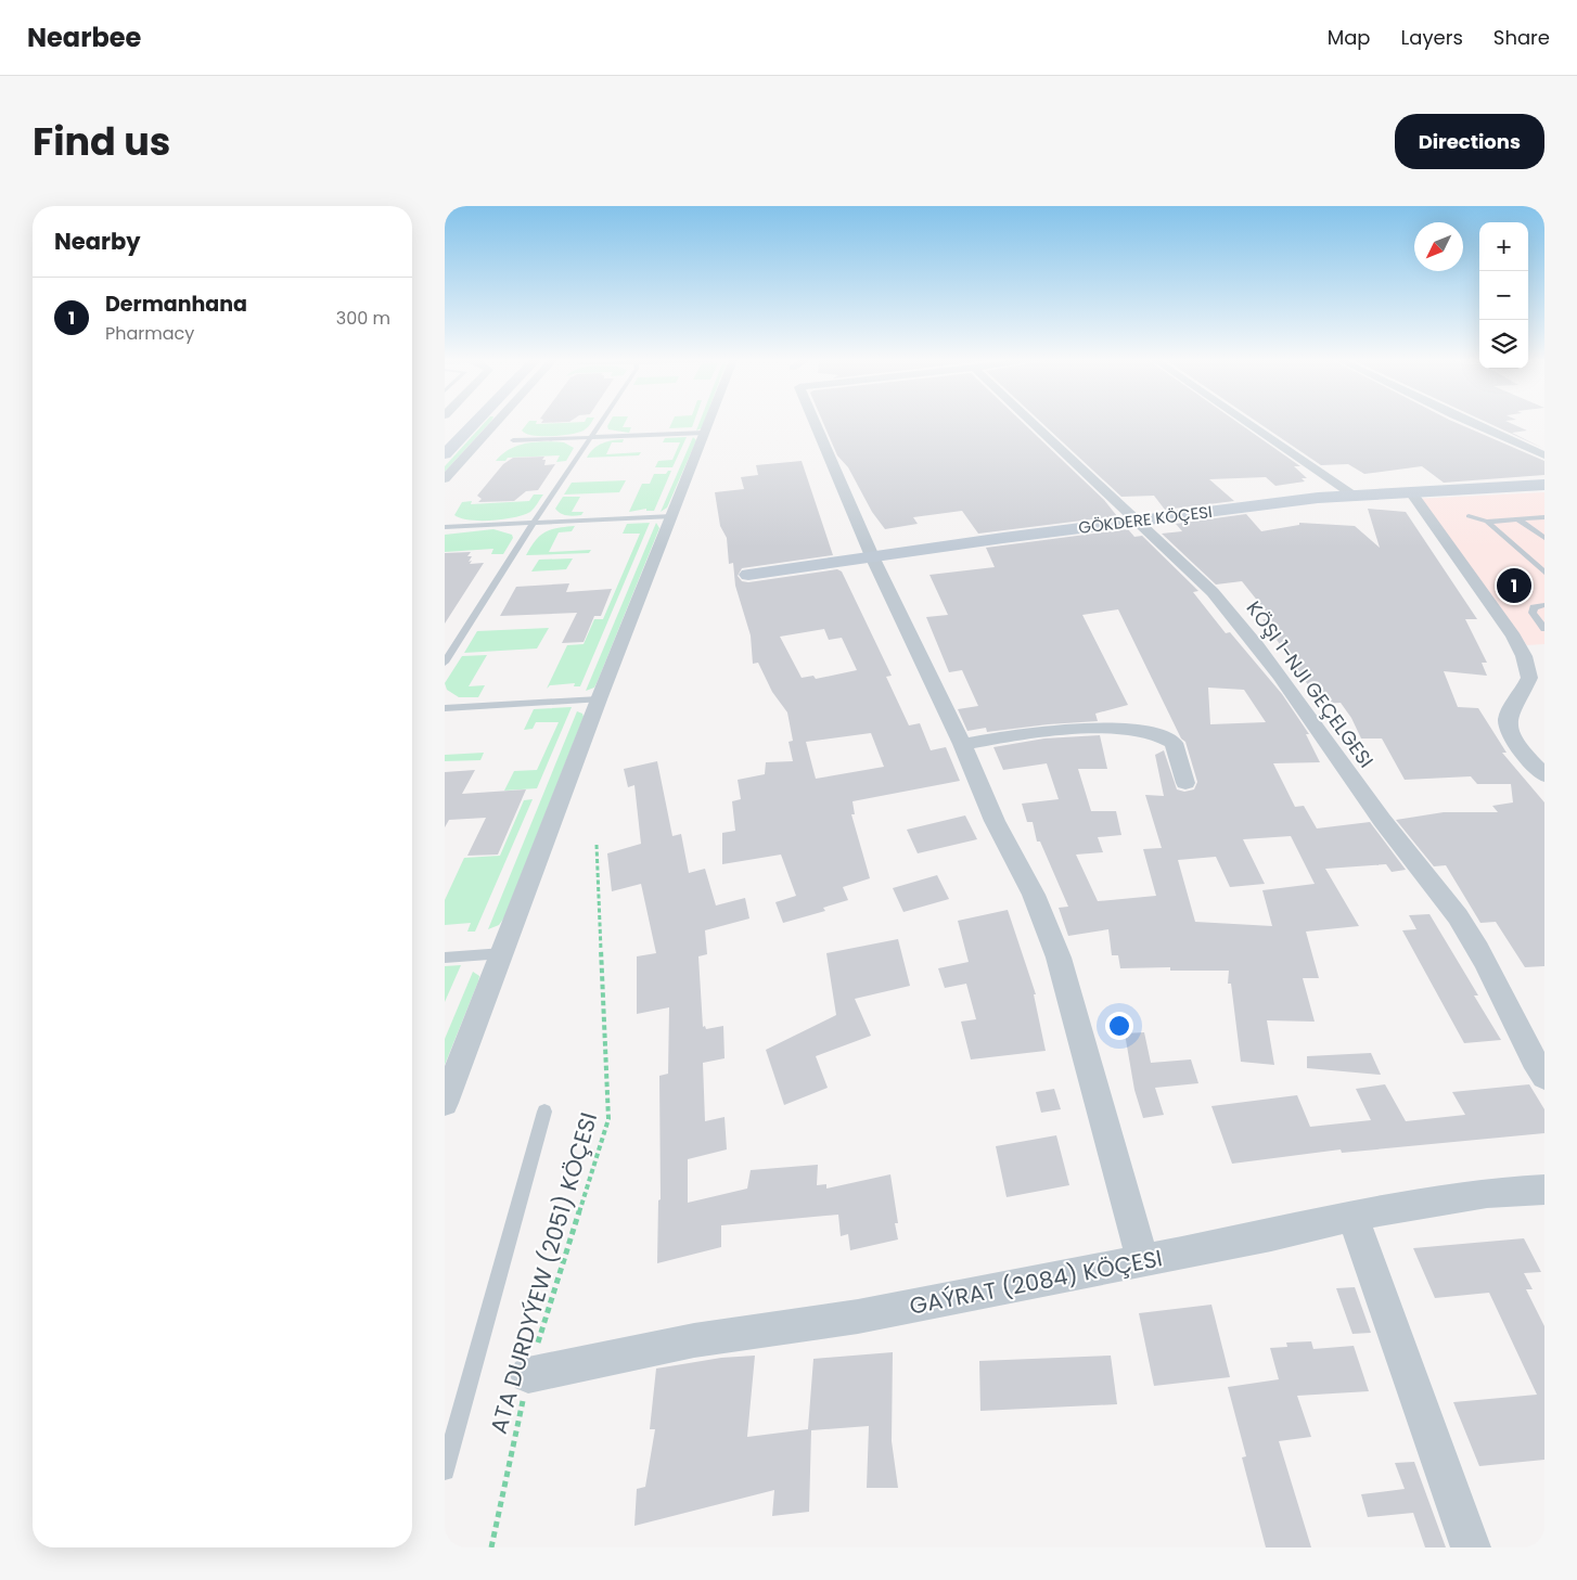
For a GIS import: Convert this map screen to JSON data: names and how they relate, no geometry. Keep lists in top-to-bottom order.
{
  "streets": {
    "street": ["GÖKDERE KÖÇESI", "KÖŞI 1-NJI GEÇELGESI", "GAÝRAT (2084) KÖÇESI"],
    "path": ["ATA DURDYÝEW (2051) KÖÇESI"]
  },
  "crossings": [
    ["GÖKDERE KÖÇESI", "KÖŞI 1-NJI GEÇELGESI"],
    ["ATA DURDYÝEW (2051) KÖÇESI", "GAÝRAT (2084) KÖÇESI"]
  ],
  "north": "bottom left",
  "page": {
    "header": "Nearbee",
    "nav": ["Map", "Layers", "Share"],
    "title": "Find us",
    "buttons": "Directions",
    "heading": "Nearby",
    "map_buttons": ["+", "−"],
    "list": [
      {
        "mark": "1",
        "name": "Dermanhana",
        "note": "Pharmacy",
        "value": "300 m"
      }
    ],
    "pins": "1"
  }
}
